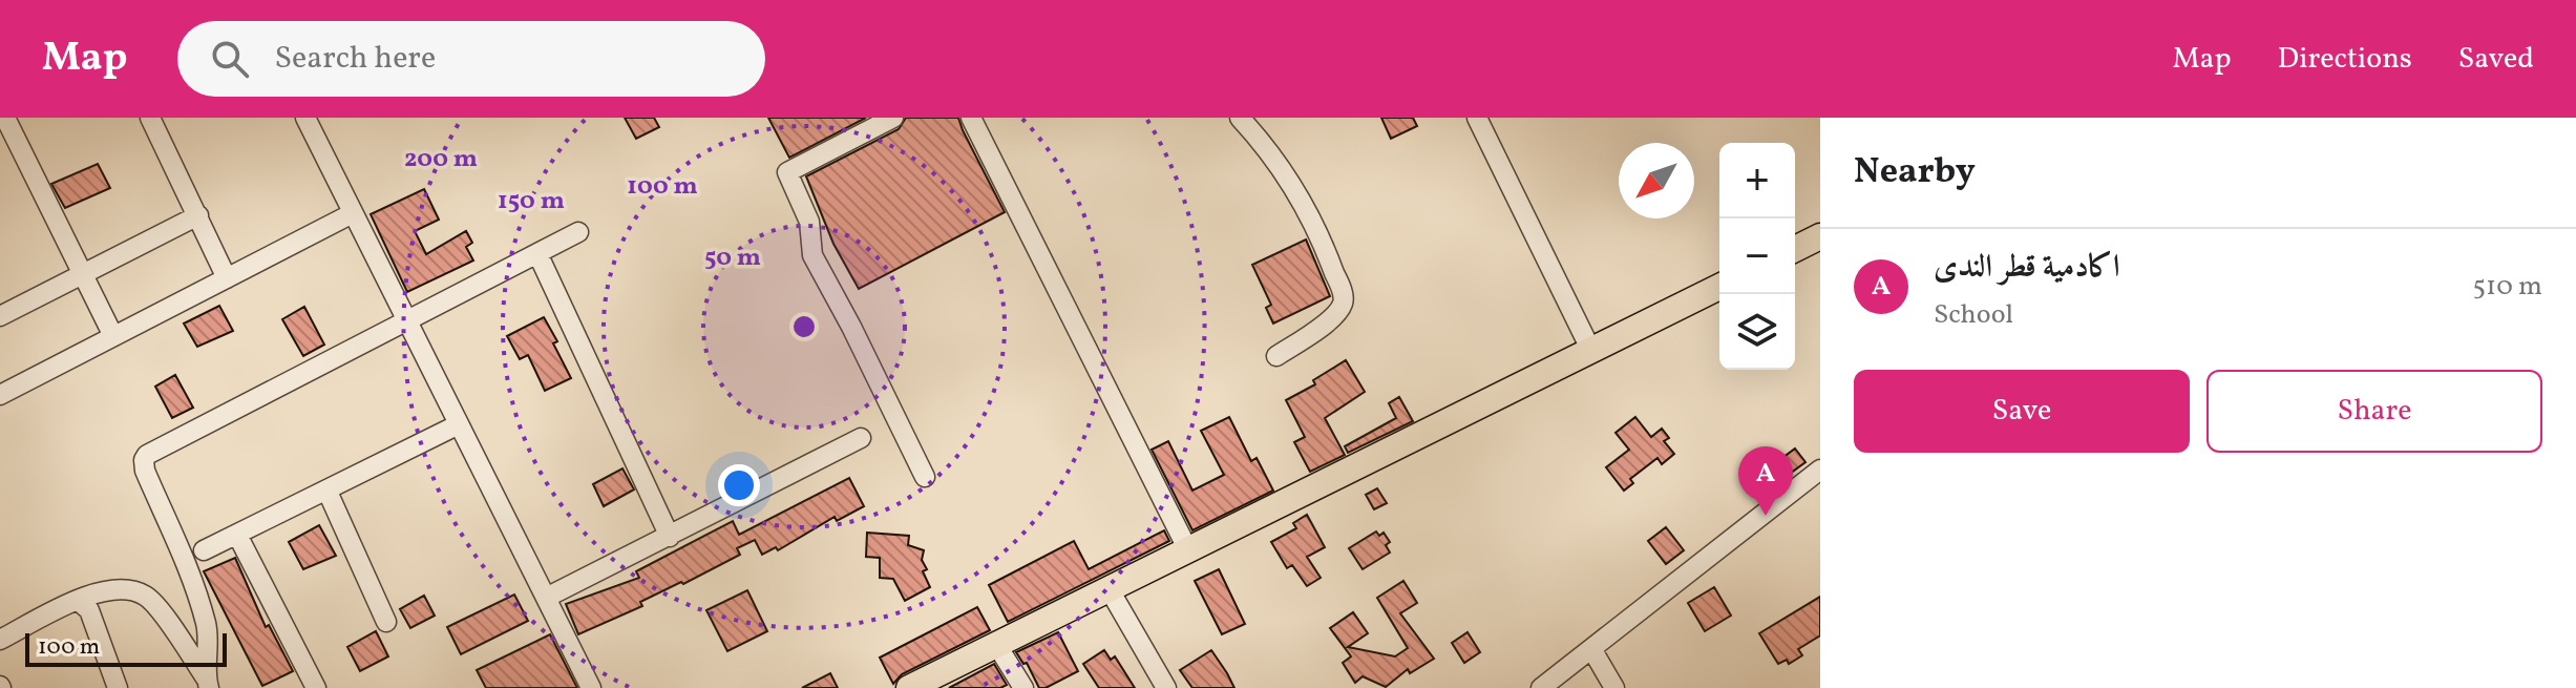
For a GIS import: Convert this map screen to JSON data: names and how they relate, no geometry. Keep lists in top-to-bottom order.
{
  "scale_bar": "100 m",
  "north": "bottom left",
  "page": {
    "header": "Map",
    "search": "Search here",
    "nav": ["Map", "Directions", "Saved"],
    "heading": "Nearby",
    "map_buttons": ["+", "−"],
    "list": [
      {
        "mark": "A",
        "name": "اكادمية قطر الندى",
        "note": "School",
        "value": "510 m"
      }
    ],
    "buttons": ["Save", "Share"],
    "pins": "A",
    "scale": "100 m"
  },
  "rings": [
    "200 m",
    "100 m",
    "150 m",
    "50 m"
  ]
}
